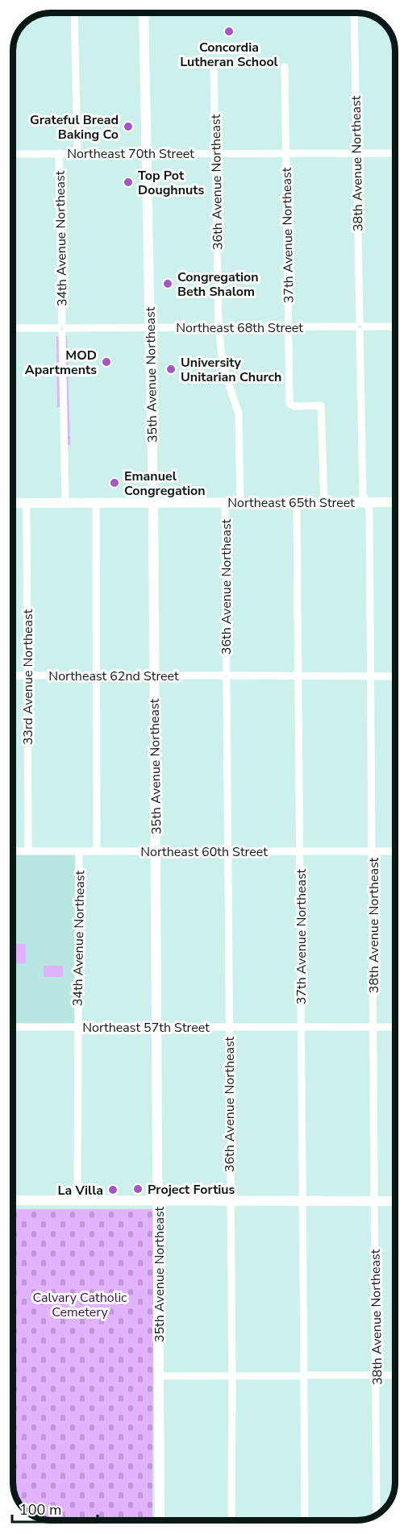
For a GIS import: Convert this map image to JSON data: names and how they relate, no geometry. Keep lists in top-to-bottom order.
{
  "streets": {
    "main road": ["35th Avenue Northeast", "Northeast 65th Street"],
    "street": [
      "Northeast 70th Street",
      "38th Avenue Northeast",
      "36th Avenue Northeast",
      "37th Avenue Northeast",
      "34th Avenue Northeast",
      "Northeast 68th Street",
      "Northeast 62nd Street",
      "33rd Avenue Northeast",
      "Northeast 60th Street",
      "Northeast 57th Street"
    ]
  },
  "crossings": [
    ["Northeast 70th Street", "38th Avenue Northeast"],
    ["Northeast 70th Street", "36th Avenue Northeast"],
    ["Northeast 70th Street", "37th Avenue Northeast"],
    ["Northeast 70th Street", "34th Avenue Northeast"],
    ["Northeast 70th Street", "35th Avenue Northeast"],
    ["38th Avenue Northeast", "Northeast 68th Street"],
    ["38th Avenue Northeast", "Northeast 65th Street"],
    ["38th Avenue Northeast", "Northeast 62nd Street"],
    ["38th Avenue Northeast", "Northeast 60th Street"],
    ["38th Avenue Northeast", "Northeast 57th Street"],
    ["36th Avenue Northeast", "Northeast 68th Street"],
    ["36th Avenue Northeast", "Northeast 65th Street"],
    ["36th Avenue Northeast", "Northeast 62nd Street"],
    ["36th Avenue Northeast", "Northeast 60th Street"],
    ["36th Avenue Northeast", "Northeast 57th Street"],
    ["37th Avenue Northeast", "Northeast 68th Street"],
    ["37th Avenue Northeast", "Northeast 65th Street"],
    ["37th Avenue Northeast", "Northeast 62nd Street"],
    ["37th Avenue Northeast", "Northeast 60th Street"],
    ["37th Avenue Northeast", "Northeast 57th Street"],
    ["34th Avenue Northeast", "Northeast 68th Street"],
    ["34th Avenue Northeast", "Northeast 65th Street"],
    ["34th Avenue Northeast", "Northeast 60th Street"],
    ["34th Avenue Northeast", "Northeast 57th Street"],
    ["Northeast 68th Street", "35th Avenue Northeast"],
    ["35th Avenue Northeast", "Northeast 65th Street"],
    ["35th Avenue Northeast", "Northeast 62nd Street"],
    ["35th Avenue Northeast", "Northeast 60th Street"],
    ["35th Avenue Northeast", "Northeast 57th Street"],
    ["Northeast 65th Street", "33rd Avenue Northeast"],
    ["Northeast 62nd Street", "33rd Avenue Northeast"],
    ["33rd Avenue Northeast", "Northeast 60th Street"]
  ],
  "parks": ["Calvary Catholic Cemetery"],
  "places": [
    "Concordia Lutheran School",
    "Grateful Bread Baking Co",
    "Top Pot Doughnuts",
    "Congregation Beth Shalom",
    "MOD Apartments",
    "University Unitarian Church",
    "Emanuel Congregation",
    "Project Fortius",
    "La Villa"
  ],
  "scale_bar": "100 m"
}
